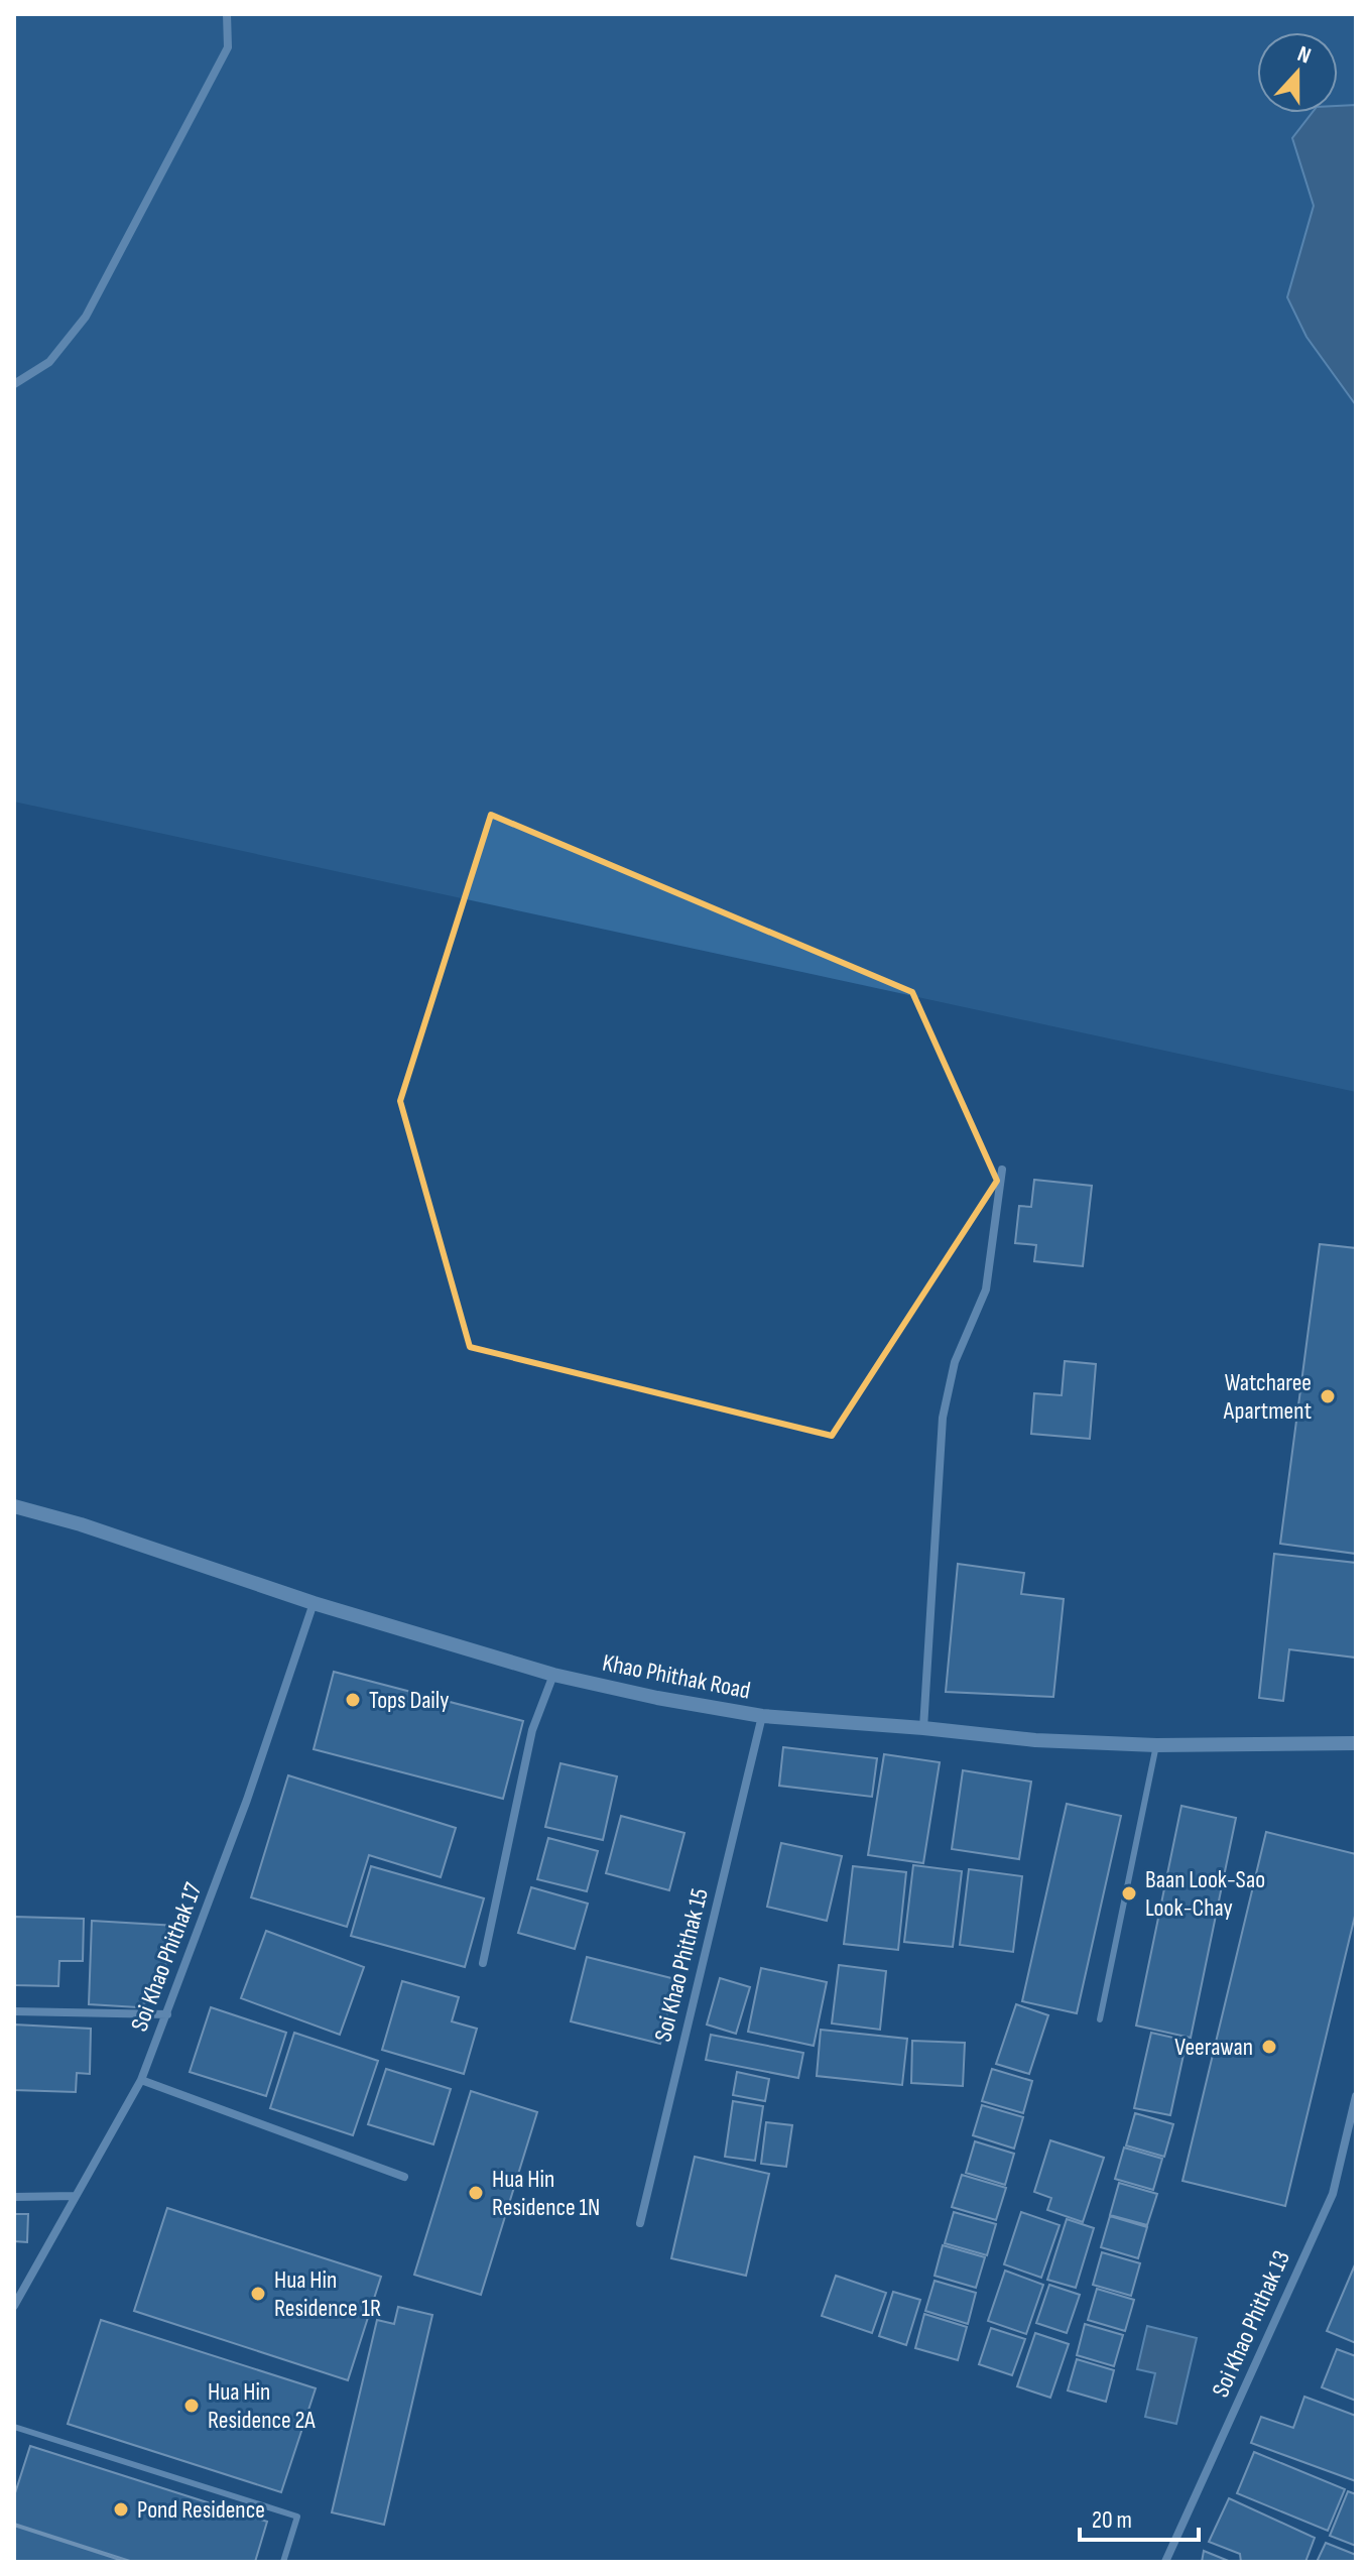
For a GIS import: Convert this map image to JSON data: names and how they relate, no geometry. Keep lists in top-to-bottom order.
{
  "streets": {
    "street": [
      "Khao Phithak Road",
      "Soi Khao Phithak 17",
      "Soi Khao Phithak 15",
      "Soi Khao Phithak 13"
    ]
  },
  "crossings": [
    ["Khao Phithak Road", "Soi Khao Phithak 17"],
    ["Khao Phithak Road", "Soi Khao Phithak 15"]
  ],
  "places": [
    "Watcharee Apartment",
    "Tops Daily",
    "Baan Look-Sao Look-Chay",
    "Veerawan",
    "Hua Hin Residence 1N",
    "Hua Hin Residence 1R",
    "Hua Hin Residence 2A",
    "Pond Residence"
  ],
  "scale_bar": "20 m",
  "north": "top"
}
